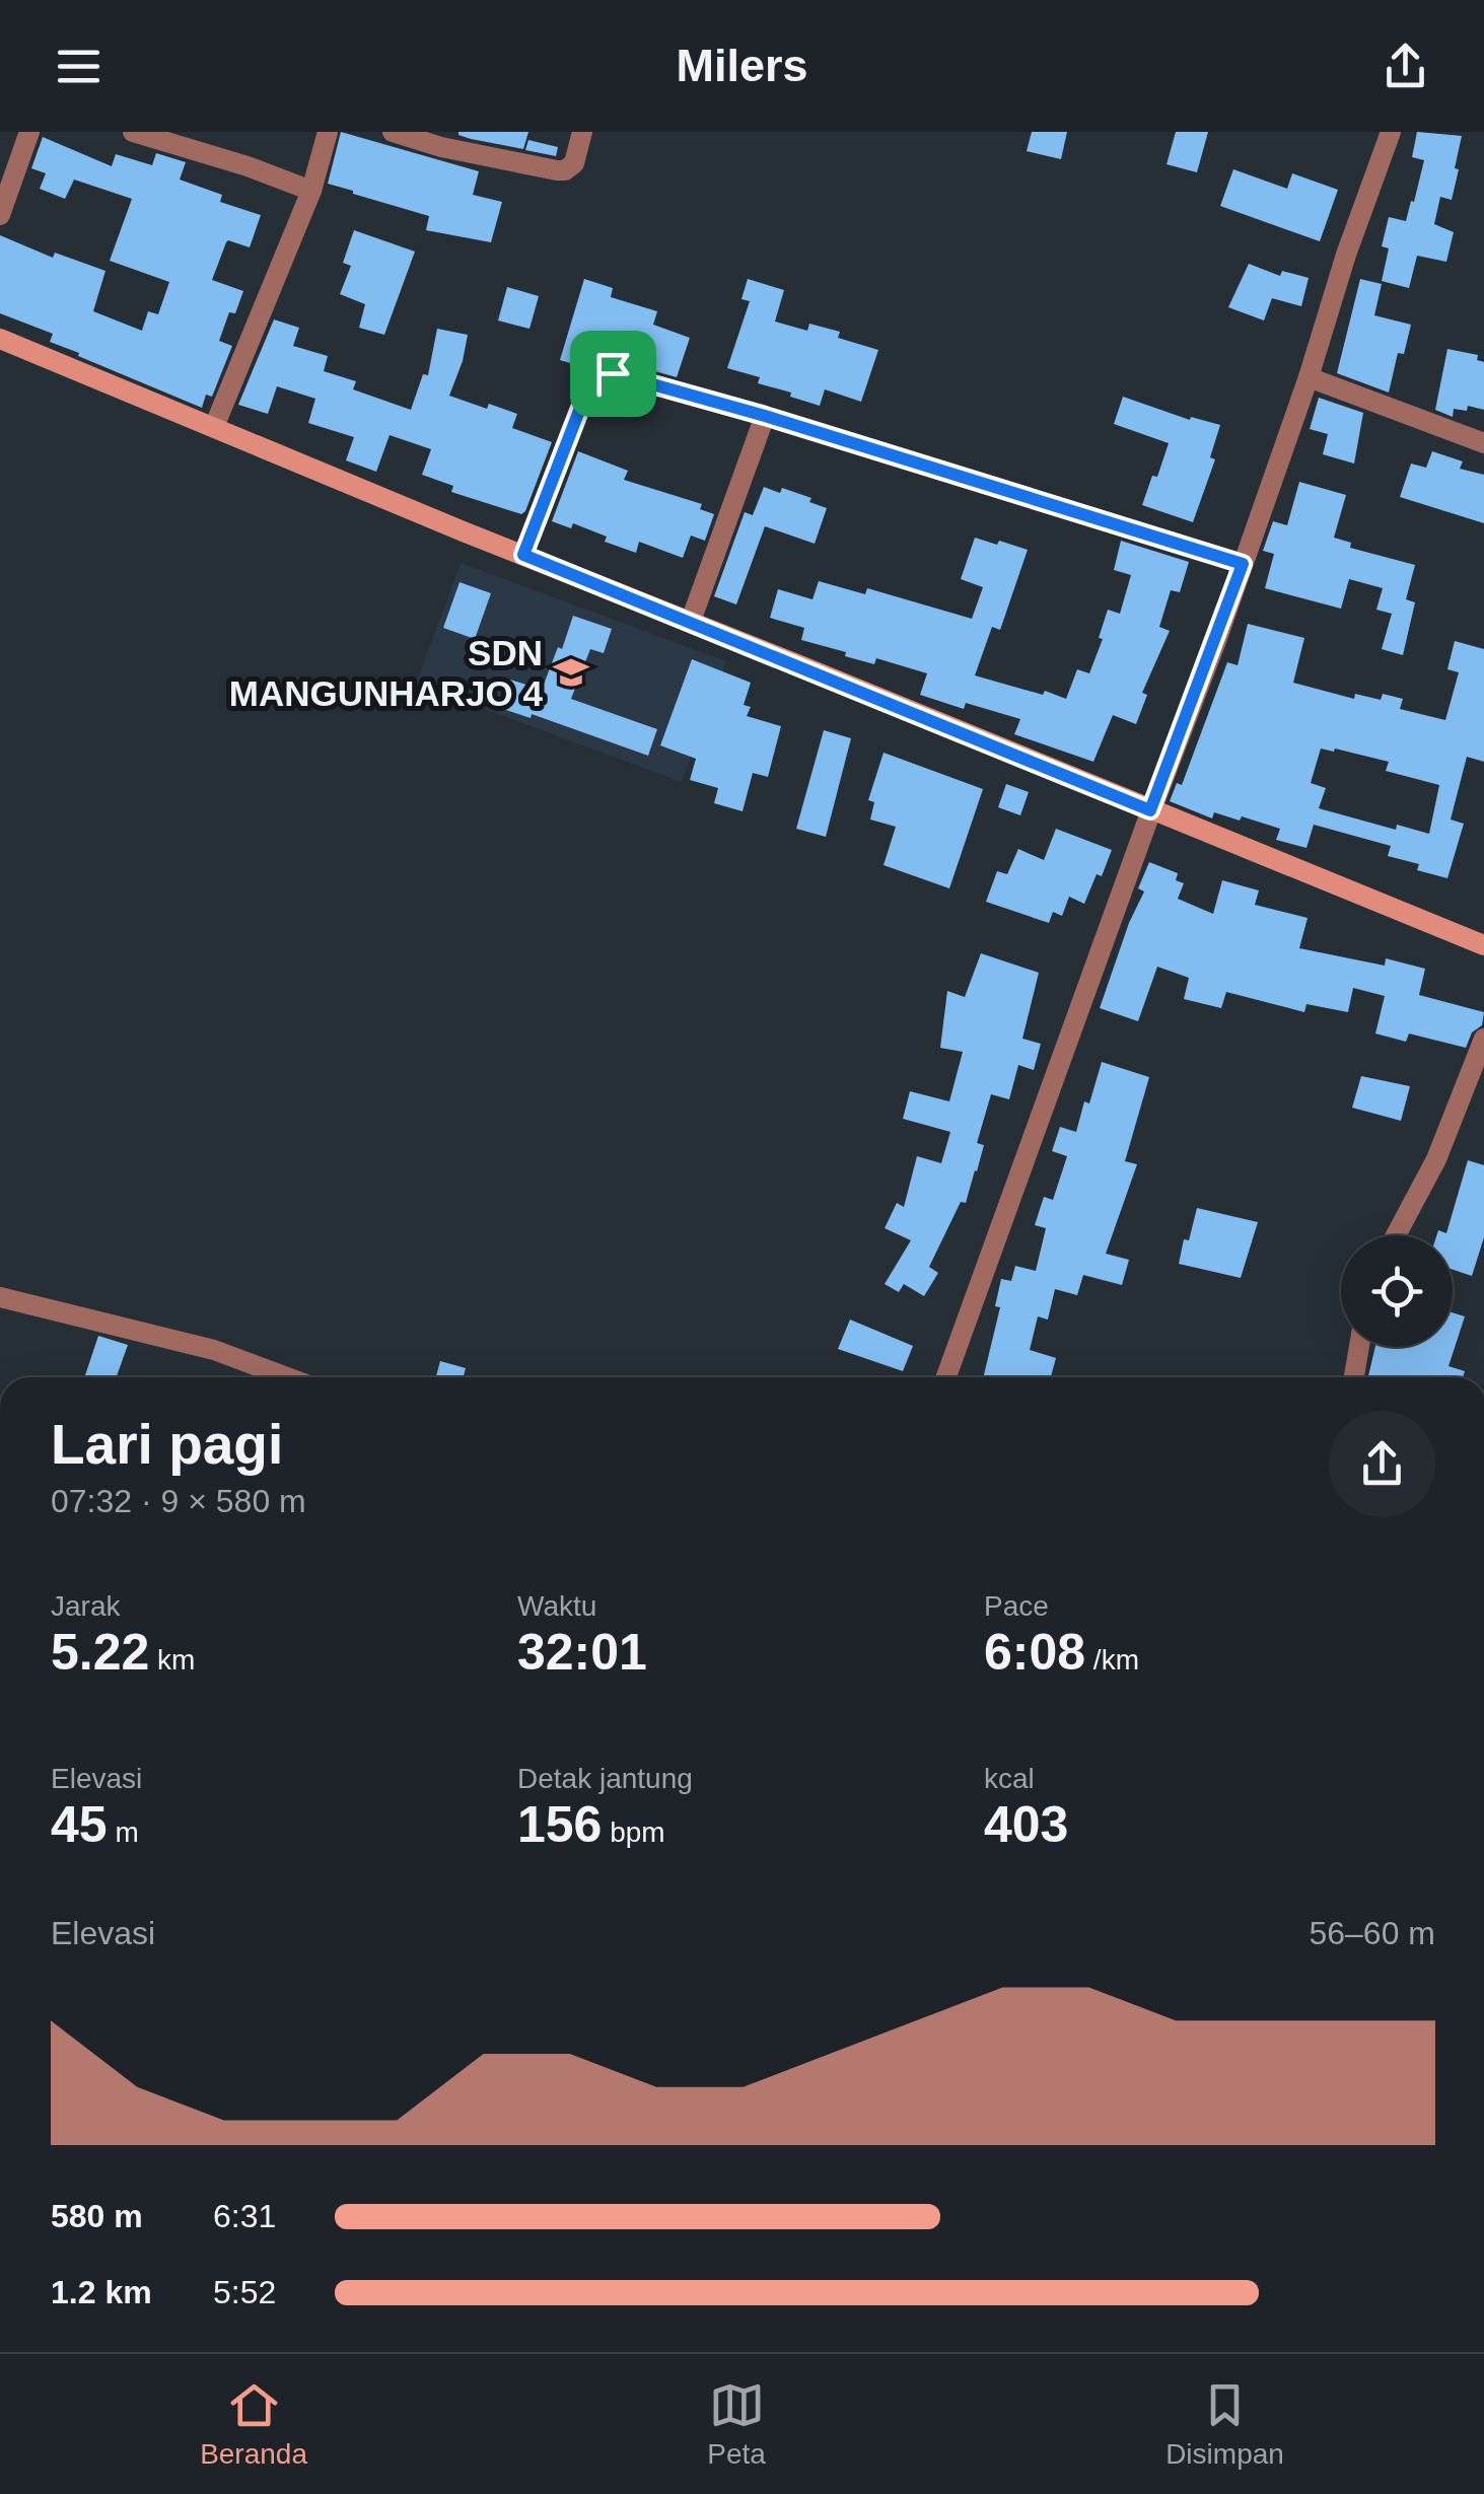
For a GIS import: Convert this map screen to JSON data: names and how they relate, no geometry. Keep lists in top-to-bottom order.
{
  "places": {
    "school or university": ["SDN MANGUNHARJO 4"]
  },
  "page": {
    "header": "Milers",
    "heading": ["Lari pagi", "07:32 · 9 × 580 m"],
    "stats": [
      ["Jarak", "5.22 km"],
      ["Waktu", "32:01"],
      ["Pace", "6:08 /km"],
      ["Elevasi", "45 m"],
      ["Detak jantung", "156 bpm"],
      ["kcal", "403"]
    ],
    "chart": ["Elevasi", "56–60 m"],
    "list": [
      {
        "name": "580 m",
        "note": "6:31"
      },
      {
        "name": "1.2 km",
        "note": "5:52"
      }
    ],
    "tabs": ["Beranda", "Peta", "Disimpan"]
  }
}
